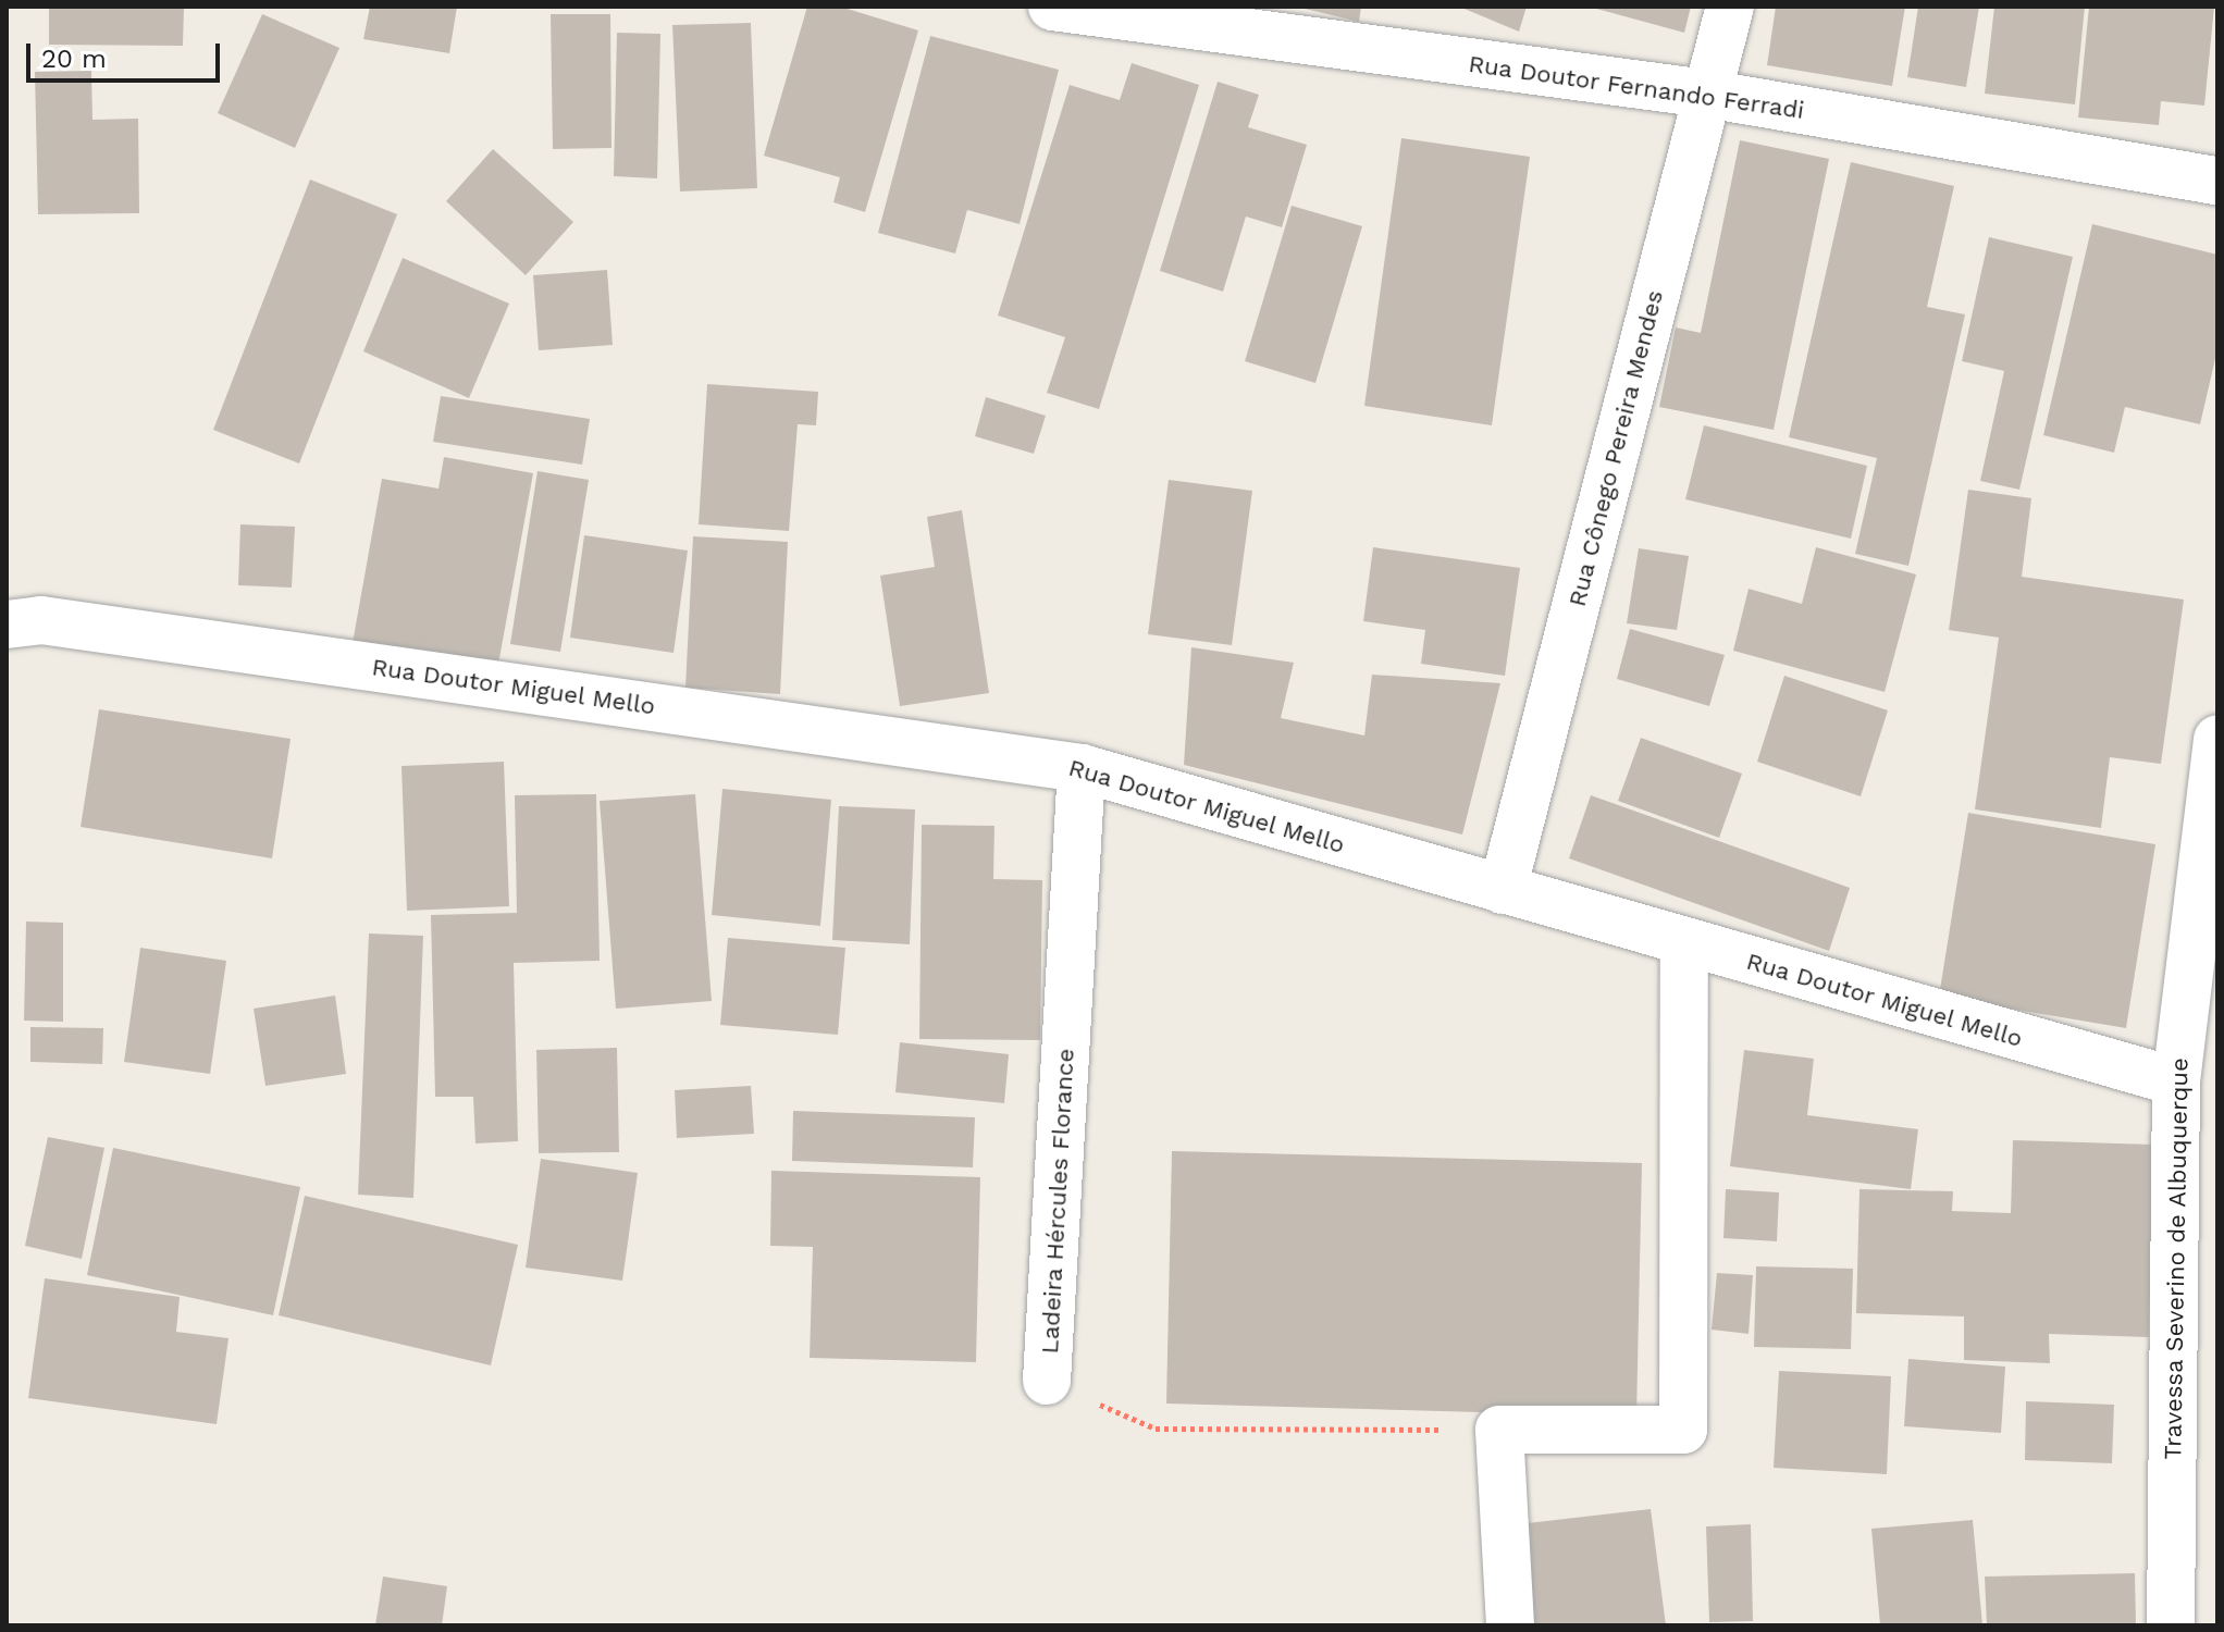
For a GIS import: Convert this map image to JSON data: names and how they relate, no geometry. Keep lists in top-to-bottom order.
{
  "streets": {
    "street": [
      "Rua Doutor Fernando Ferradi",
      "Rua Cônego Pereira Mendes",
      "Rua Doutor Miguel Mello",
      "Ladeira Hércules Florance",
      "Travessa Severino de Albuquerque"
    ]
  },
  "crossings": [
    ["Rua Doutor Fernando Ferradi", "Rua Cônego Pereira Mendes"],
    ["Rua Cônego Pereira Mendes", "Rua Doutor Miguel Mello"],
    ["Rua Doutor Miguel Mello", "Ladeira Hércules Florance"],
    ["Rua Doutor Miguel Mello", "Travessa Severino de Albuquerque"]
  ],
  "scale_bar": "20 m"
}
